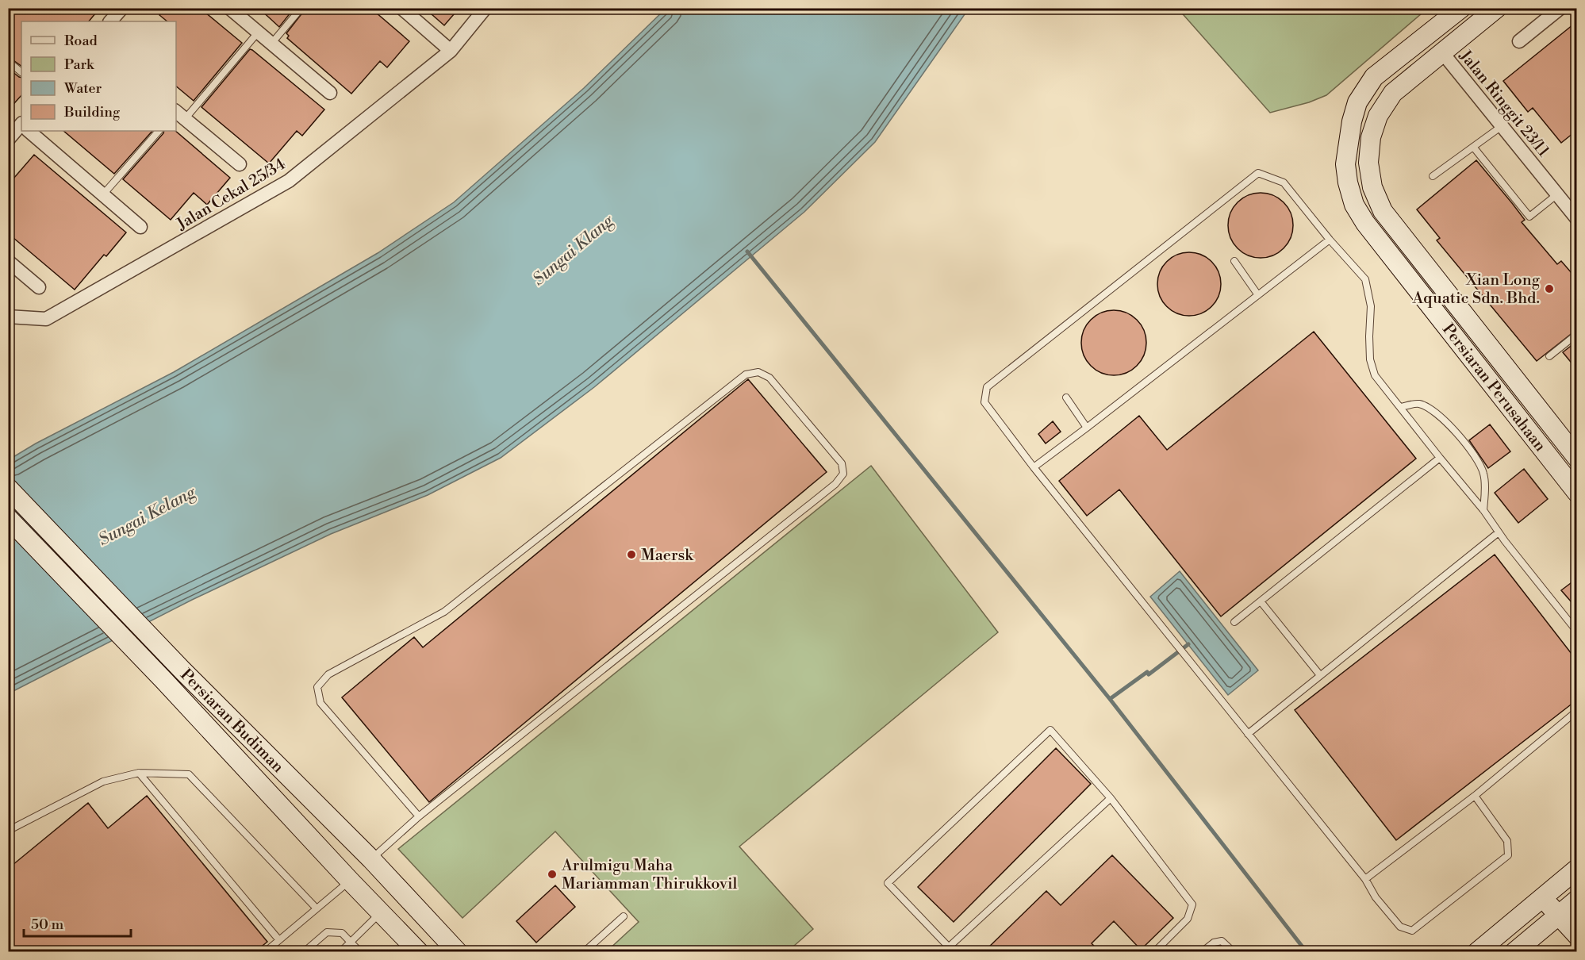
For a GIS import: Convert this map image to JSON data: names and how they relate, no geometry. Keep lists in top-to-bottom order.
{
  "streets": {
    "main road": ["Persiaran Perusahaan", "Persiaran Budiman"],
    "street": ["Jalan Ringgit 23/11", "Jalan Cekal 25/34"]
  },
  "crossings": [
    ["Jalan Ringgit 23/11", "Persiaran Perusahaan"]
  ],
  "water": ["Sungai Klang", "Sungai Kelang"],
  "places": ["Xian Long Aquatic Sdn. Bhd.", "Maersk", "Arulmigu Maha Mariamman Thirukkovil"],
  "legend": [
    "Road",
    "Park",
    "Water",
    "Building"
  ],
  "scale_bar": "50 m"
}
